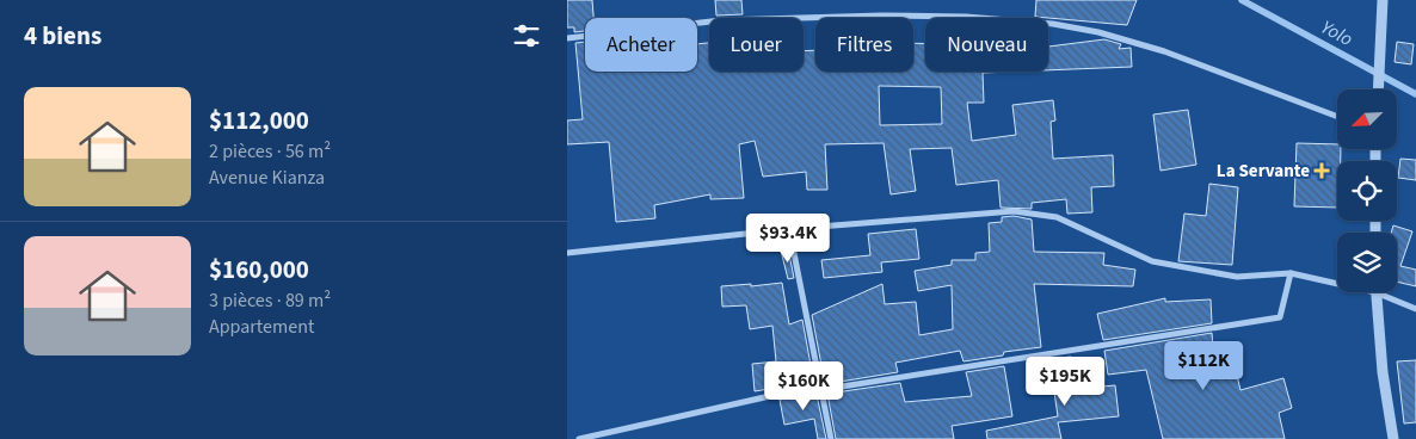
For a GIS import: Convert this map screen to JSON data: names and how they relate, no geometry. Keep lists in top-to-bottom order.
{
  "water": ["Yolo"],
  "places": {
    "health": ["La Servante"]
  },
  "north": "bottom left",
  "page": {
    "heading": "4 biens",
    "chip": [
      "Acheter",
      "Louer",
      "Filtres",
      "Nouveau"
    ],
    "list": [
      {
        "name": "$112,000",
        "note": "2 pièces · 56 m² · Avenue Kianza"
      },
      {
        "name": "$160,000",
        "note": "3 pièces · 89 m² · Appartement"
      }
    ],
    "price": [
      "$93.4K",
      "$112K",
      "$195K",
      "$160K"
    ]
  }
}
